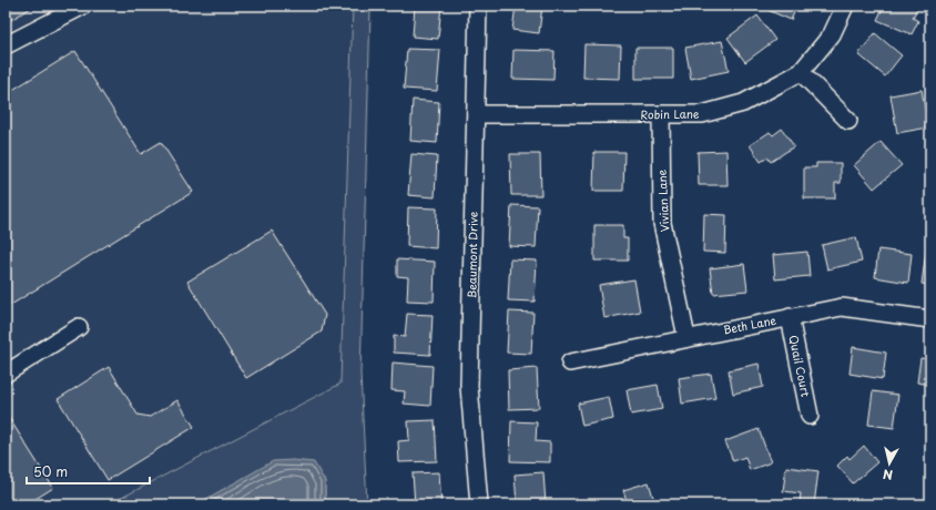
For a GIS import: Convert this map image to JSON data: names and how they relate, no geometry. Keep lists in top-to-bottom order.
{
  "streets": {
    "street": [
      "Robin Lane",
      "Vivian Lane",
      "Beaumont Drive",
      "Beth Lane",
      "Quail Court"
    ]
  },
  "crossings": [
    ["Robin Lane", "Vivian Lane"],
    ["Robin Lane", "Beaumont Drive"],
    ["Vivian Lane", "Beth Lane"],
    ["Beth Lane", "Quail Court"]
  ],
  "scale_bar": "50 m",
  "north": "bottom"
}
